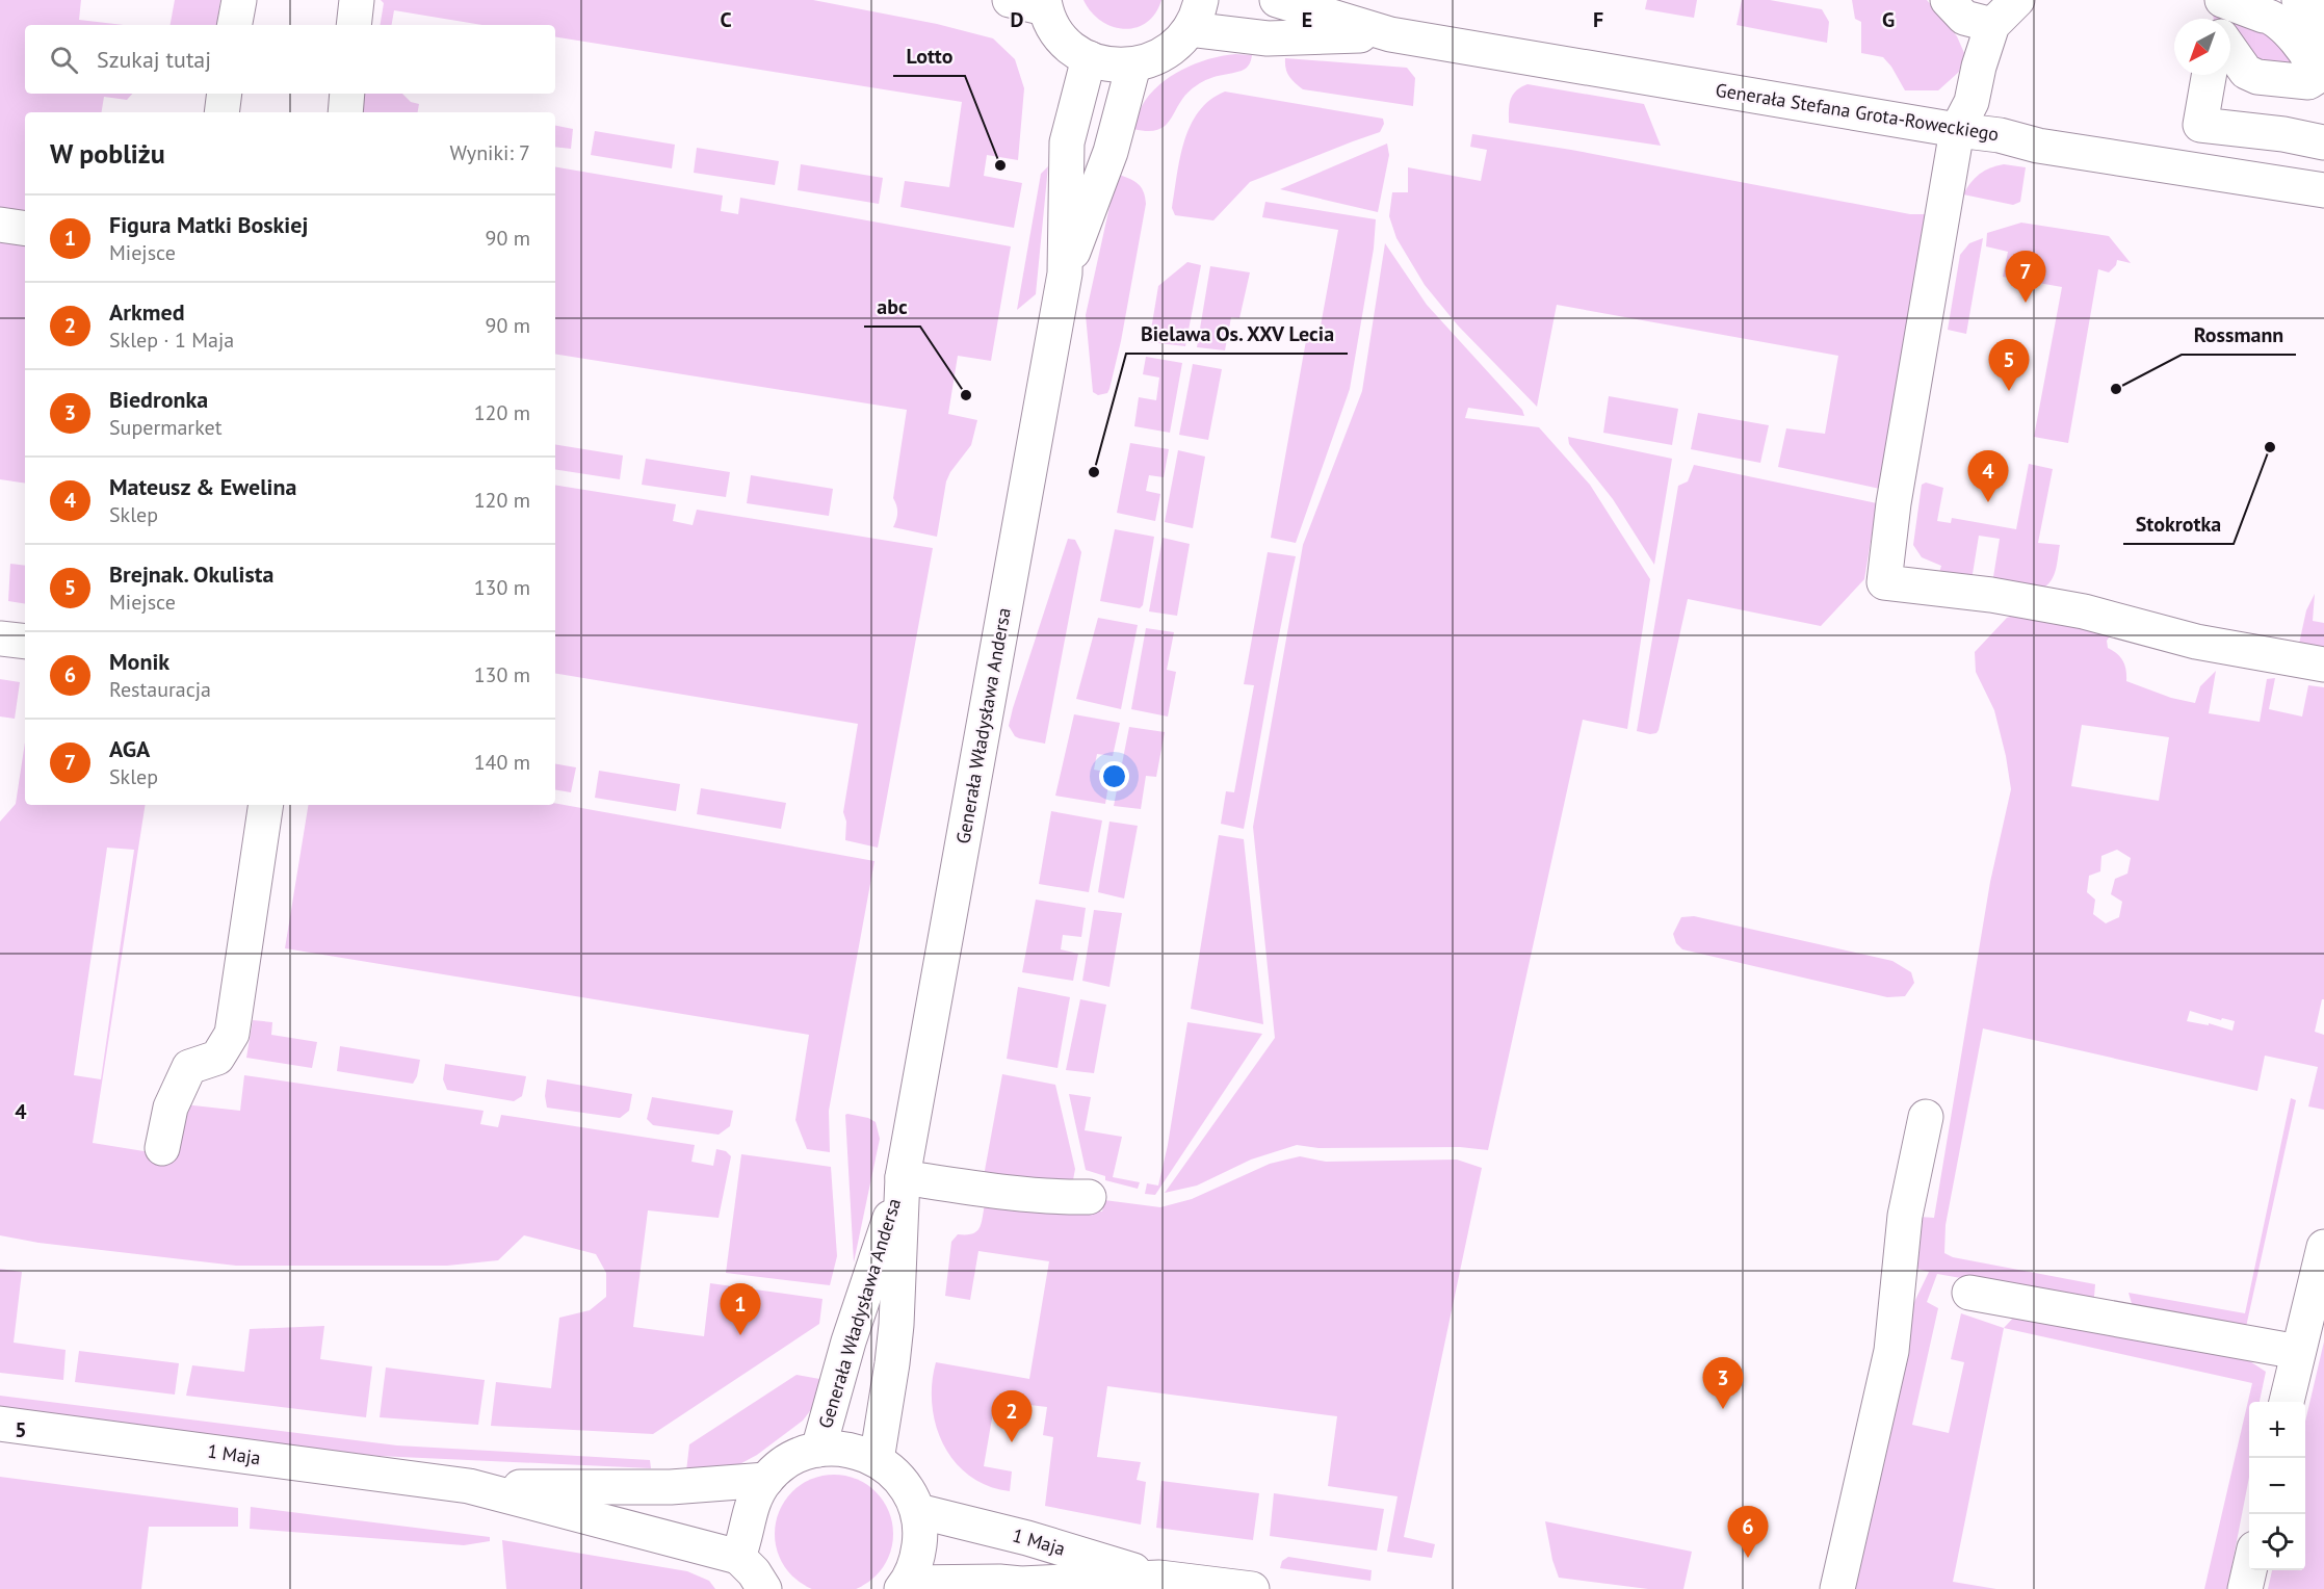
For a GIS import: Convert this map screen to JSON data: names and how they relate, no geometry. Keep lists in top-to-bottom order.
{
  "streets": {
    "street": ["Generała Stefana Grota-Roweckiego", "Generała Władysława Andersa", "1 Maja"]
  },
  "places": [
    "Lotto",
    "Rossmann",
    "abc",
    "Stokrotka",
    "Bielawa Os. XXV Lecia"
  ],
  "north": "bottom left",
  "page": {
    "search": "Szukaj tutaj",
    "heading": ["W pobliżu", "Wyniki: 7"],
    "list": [
      {
        "mark": "1",
        "name": "Figura Matki Boskiej",
        "note": "Miejsce",
        "value": "90 m"
      },
      {
        "mark": "2",
        "name": "Arkmed",
        "note": "Sklep · 1 Maja",
        "value": "90 m"
      },
      {
        "mark": "3",
        "name": "Biedronka",
        "note": "Supermarket",
        "value": "120 m"
      },
      {
        "mark": "4",
        "name": "Mateusz & Ewelina",
        "note": "Sklep",
        "value": "120 m"
      },
      {
        "mark": "5",
        "name": "Brejnak. Okulista",
        "note": "Miejsce",
        "value": "130 m"
      },
      {
        "mark": "6",
        "name": "Monik",
        "note": "Restauracja",
        "value": "130 m"
      },
      {
        "mark": "7",
        "name": "AGA",
        "note": "Sklep",
        "value": "140 m"
      }
    ],
    "pins": [
      "7",
      "5",
      "4",
      "1",
      "3",
      "2",
      "6"
    ],
    "map_buttons": ["+", "−"]
  },
  "grid": {
    "columns": [
      "C",
      "D",
      "E",
      "F",
      "G"
    ],
    "rows": ["4", "5"]
  }
}
